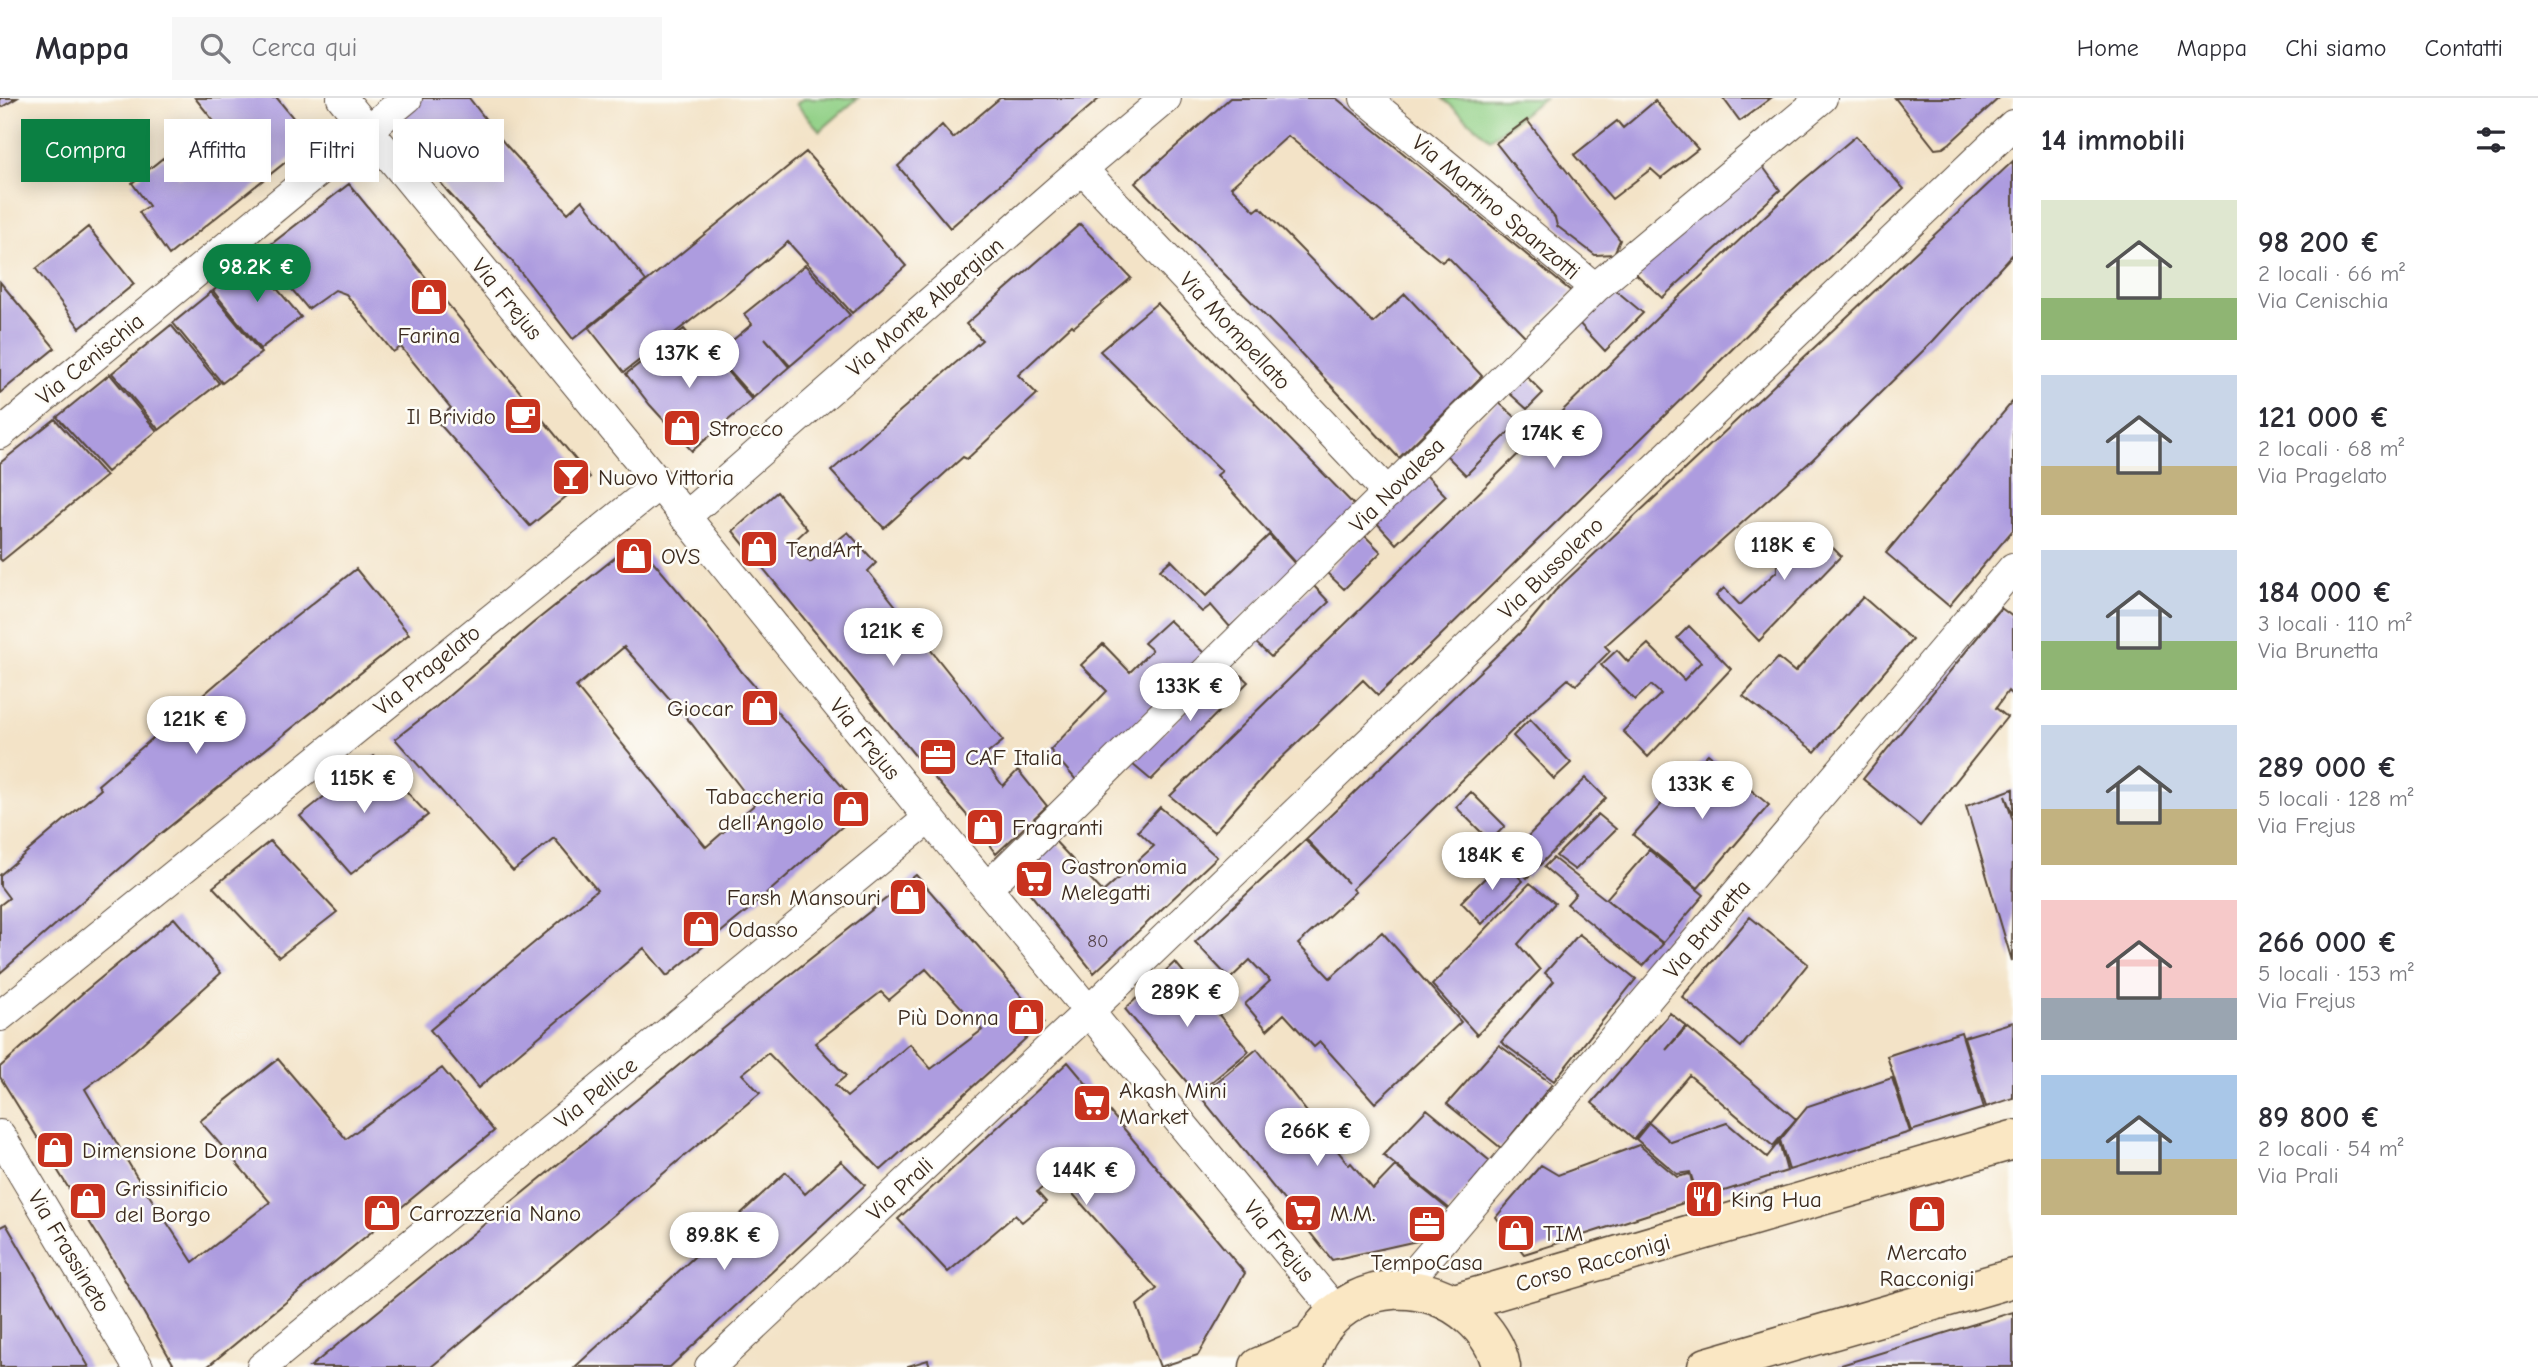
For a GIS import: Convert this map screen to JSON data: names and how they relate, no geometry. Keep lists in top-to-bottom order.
{
  "streets": {
    "street": [
      "Via Martino Spanzotti",
      "Via Frejus",
      "Via Monte Albergian",
      "Via Mompellato",
      "Via Cenischia",
      "Via Novalesa",
      "Via Bussoleno",
      "Via Pragelato",
      "Via Brunetta",
      "Via Pellice",
      "Via Prali",
      "Via Frassineto",
      "Corso Racconigi"
    ]
  },
  "crossings": [
    ["Via Martino Spanzotti", "Via Novalesa"],
    ["Via Frejus", "Via Monte Albergian"],
    ["Via Frejus", "Via Novalesa"],
    ["Via Frejus", "Via Bussoleno"],
    ["Via Frejus", "Via Pragelato"],
    ["Via Frejus", "Via Pellice"],
    ["Via Frejus", "Via Prali"],
    ["Via Monte Albergian", "Via Mompellato"],
    ["Via Mompellato", "Via Novalesa"],
    ["Via Bussoleno", "Via Prali"]
  ],
  "places": {
    "shop": [
      "Farina",
      "Strocco",
      "TendArt",
      "OVS",
      "Giocar",
      "Tabaccheria dell'Angolo",
      "Fragranti",
      "Farsh Mansouri",
      "Odasso",
      "Più Donna",
      "Dimensione Donna",
      "Grissinificio del Borgo",
      "Carrozzeria Nano",
      "Mercato Racconigi",
      "TIM"
    ],
    "cafe": ["Il Brivido"],
    "bar": ["Nuovo Vittoria"],
    "office": ["CAF Italia", "TempoCasa"],
    "supermarket": ["Gastronomia Melegatti", "Akash Mini Market", "M.M."],
    "restaurant": ["King Hua"]
  },
  "house_numbers": ["80"],
  "page": {
    "header": "Mappa",
    "search": "Cerca qui",
    "nav": [
      "Home",
      "Mappa",
      "Chi siamo",
      "Contatti"
    ],
    "heading": "14 immobili",
    "chip": [
      "Compra",
      "Affitta",
      "Filtri",
      "Nuovo"
    ],
    "list": [
      {
        "name": "98 200 €",
        "note": "2 locali · 66 m² · Via Cenischia"
      },
      {
        "name": "121 000 €",
        "note": "2 locali · 68 m² · Via Pragelato"
      },
      {
        "name": "184 000 €",
        "note": "3 locali · 110 m² · Via Brunetta"
      },
      {
        "name": "289 000 €",
        "note": "5 locali · 128 m² · Via Frejus"
      },
      {
        "name": "266 000 €",
        "note": "5 locali · 153 m² · Via Frejus"
      },
      {
        "name": "89 800 €",
        "note": "2 locali · 54 m² · Via Prali"
      }
    ],
    "price": [
      "98.2K €",
      "137K €",
      "174K €",
      "118K €",
      "121K €",
      "133K €",
      "121K €",
      "115K €",
      "133K €",
      "184K €",
      "289K €",
      "266K €",
      "144K €",
      "89.8K €"
    ]
  }
}
